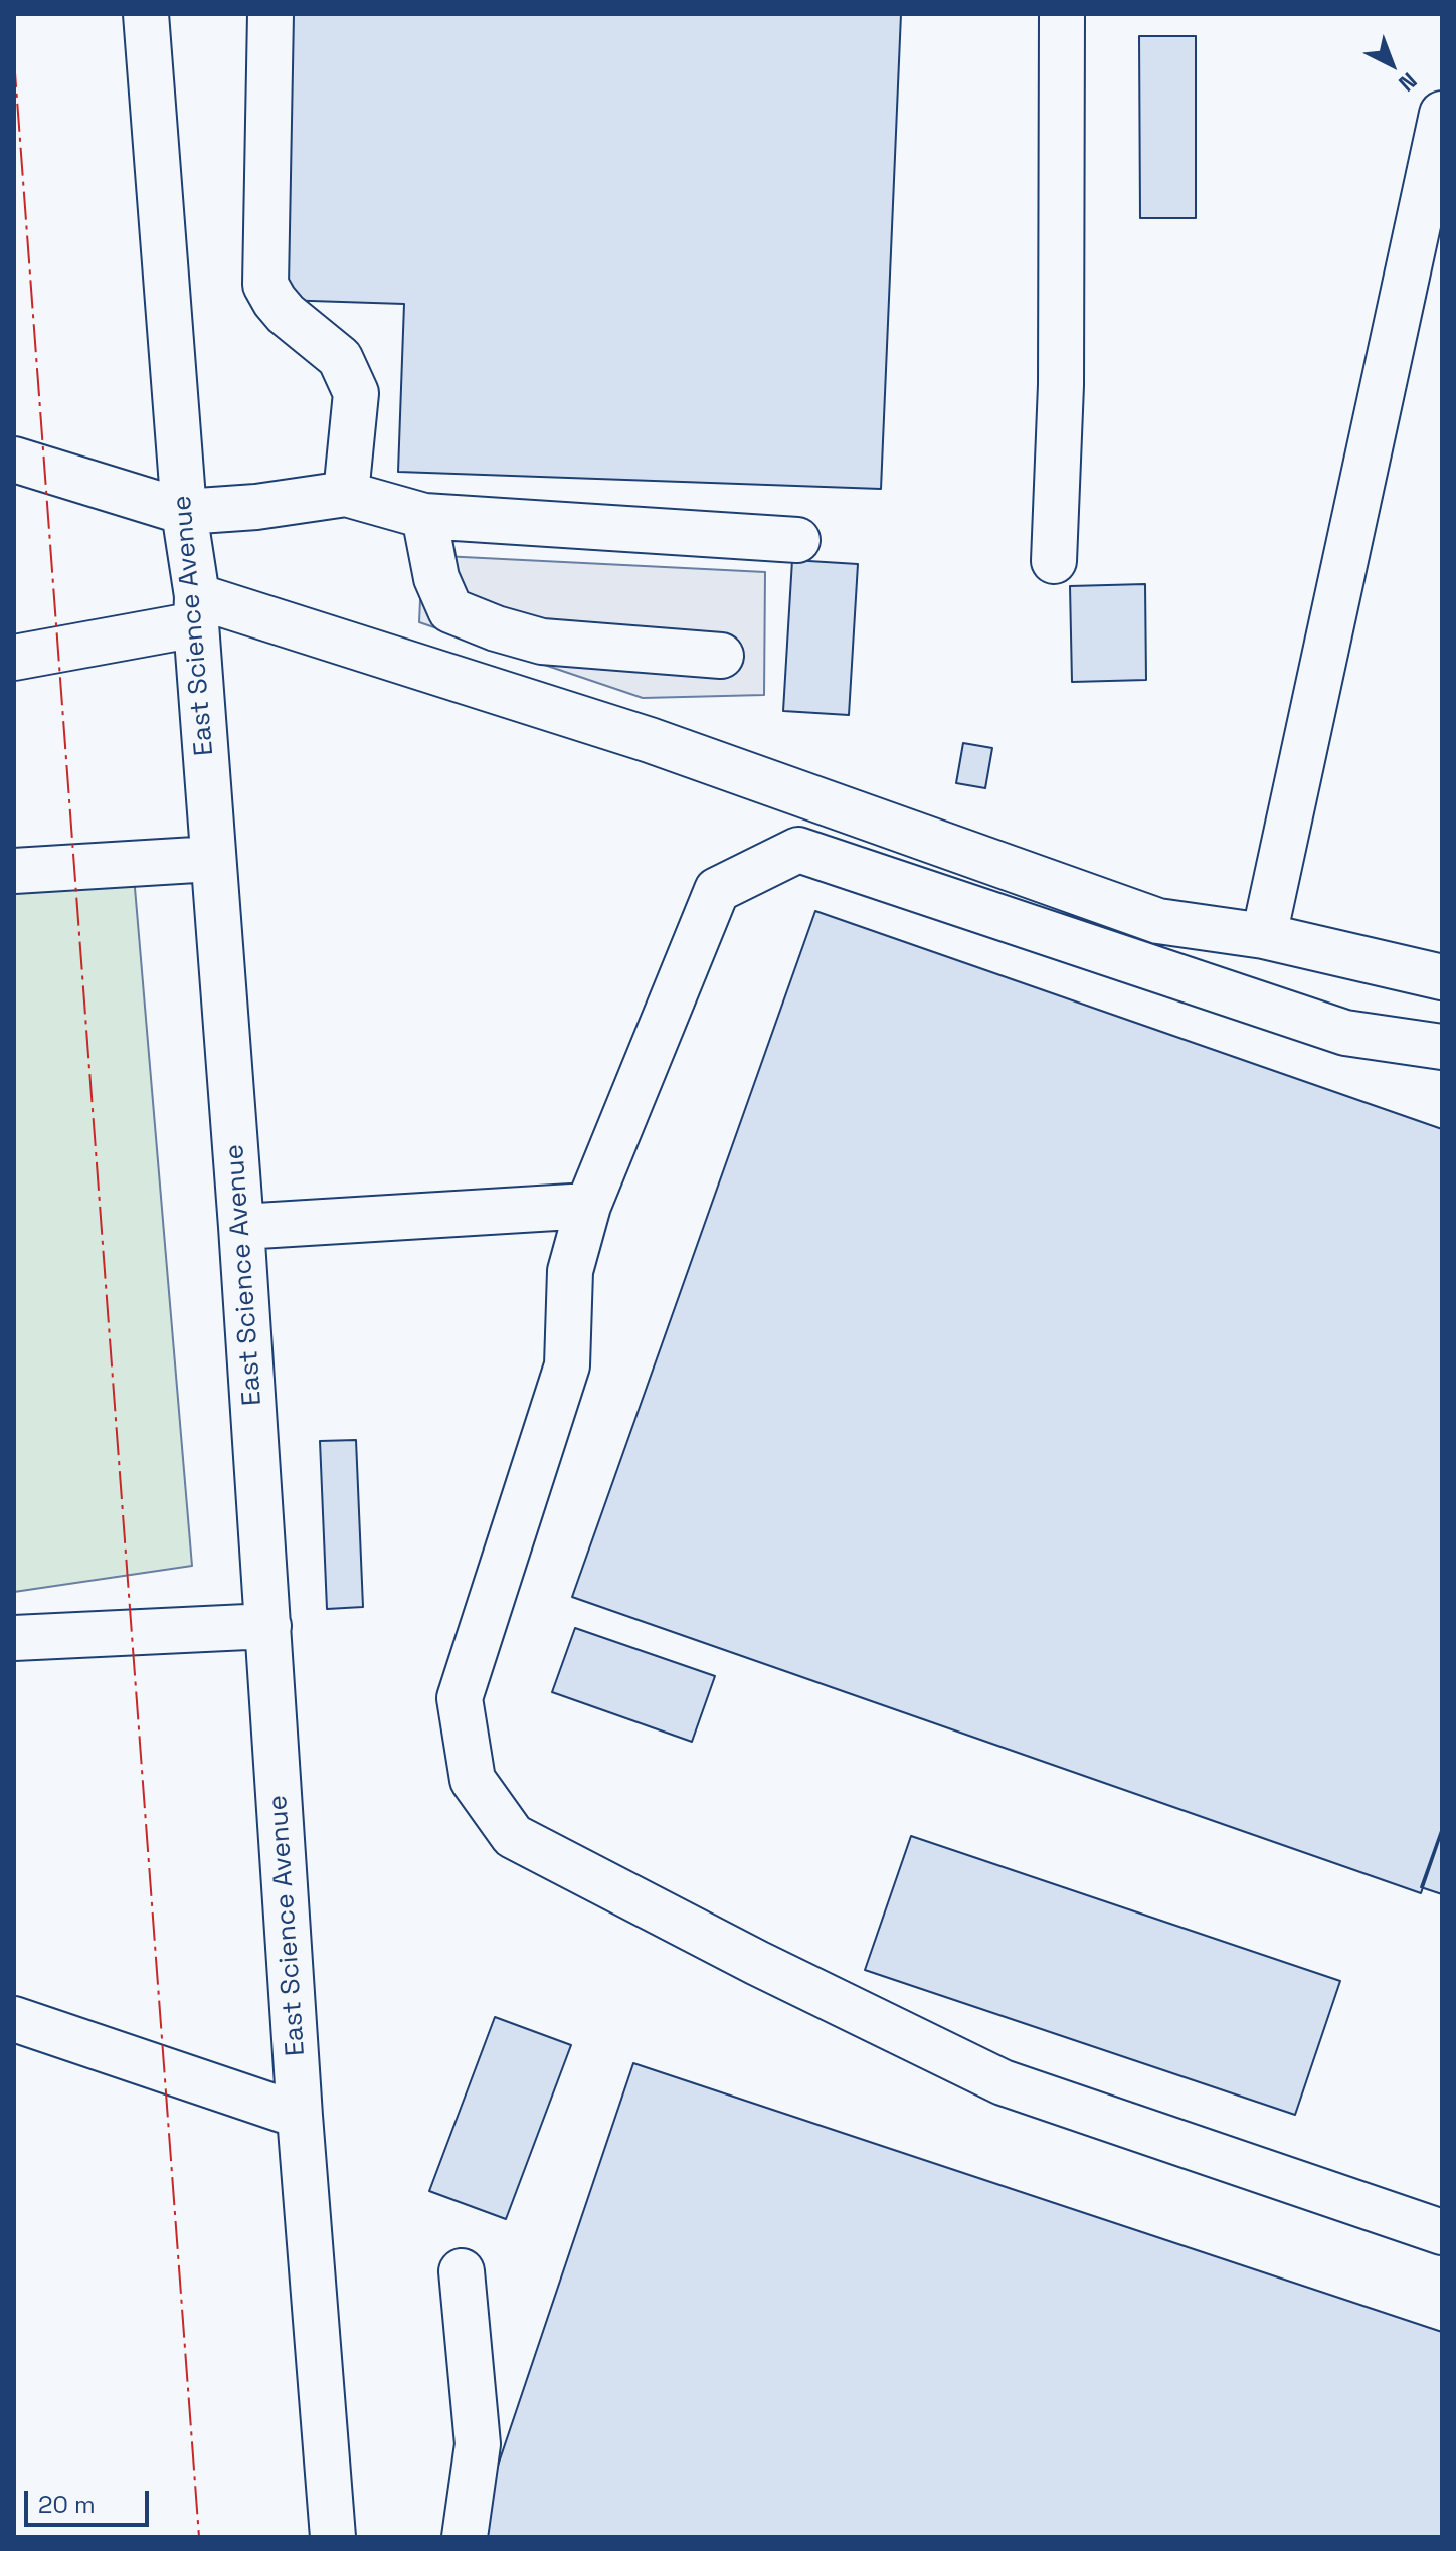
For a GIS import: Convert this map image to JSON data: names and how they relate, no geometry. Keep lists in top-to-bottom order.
{
  "streets": {
    "street": ["East Science Avenue"]
  },
  "scale_bar": "20 m",
  "north": "bottom right"
}
